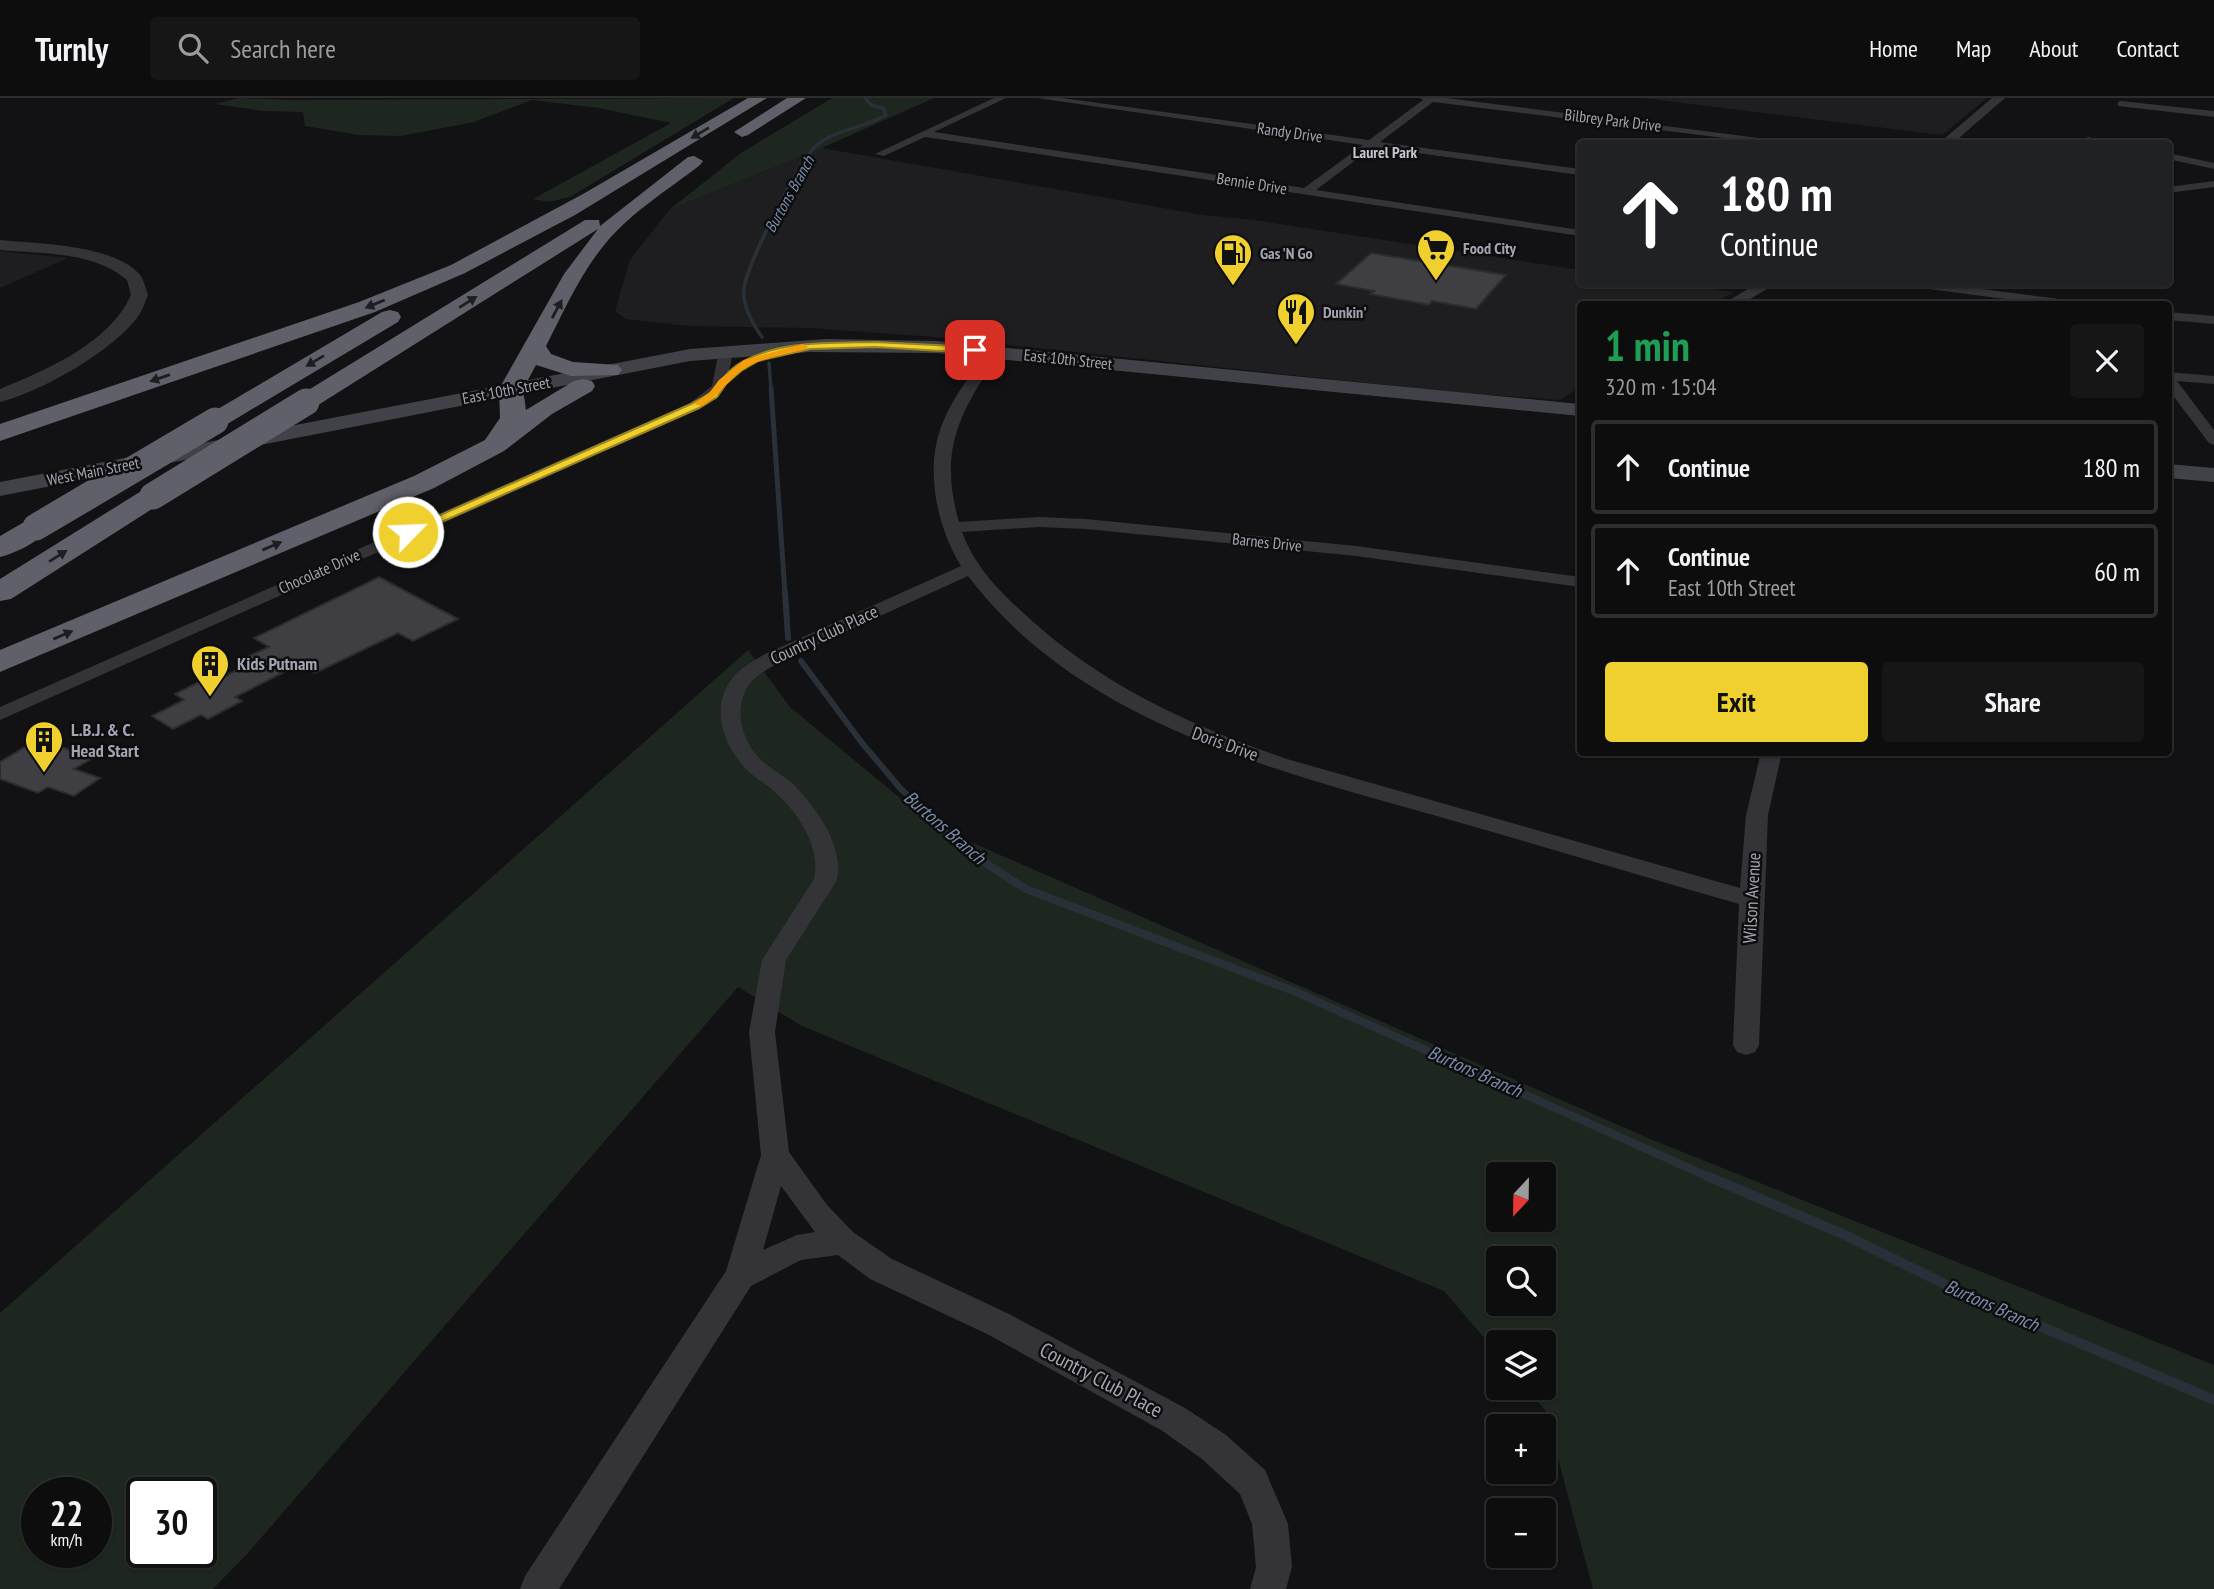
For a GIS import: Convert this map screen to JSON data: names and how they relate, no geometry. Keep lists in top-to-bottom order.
{
  "streets": {
    "main road": ["East 10th Street", "West Main Street"],
    "street": [
      "Bilbrey Park Drive",
      "Randy Drive",
      "Bennie Drive",
      "Barnes Drive",
      "Chocolate Drive",
      "Country Club Place",
      "Doris Drive",
      "Wilson Avenue"
    ]
  },
  "crossings": [
    ["East 10th Street", "West Main Street"],
    ["East 10th Street", "Doris Drive"],
    ["Barnes Drive", "Doris Drive"],
    ["Country Club Place", "Doris Drive"],
    ["Doris Drive", "Wilson Avenue"]
  ],
  "districts": ["Laurel Park"],
  "water": ["Burtons Branch"],
  "places": {
    "supermarket": ["Food City"],
    "fuel station": ["Gas 'N Go"],
    "restaurant": ["Dunkin'"],
    "building": ["Kids Putnam", "L.B.J. & C. Head Start"]
  },
  "north": "bottom",
  "page": {
    "header": "Turnly",
    "search": "Search here",
    "nav": [
      "Home",
      "Map",
      "About",
      "Contact"
    ],
    "turn": ["180 m", "Continue"],
    "heading": ["1 min", "320 m · 15:04"],
    "list": [
      {
        "name": "Continue",
        "value": "180 m"
      },
      {
        "name": "Continue",
        "note": "East 10th Street",
        "value": "60 m"
      }
    ],
    "buttons": ["Exit", "Share"],
    "map_buttons": ["+", "−"],
    "speed": "22 km/h",
    "limit": "30"
  }
}
